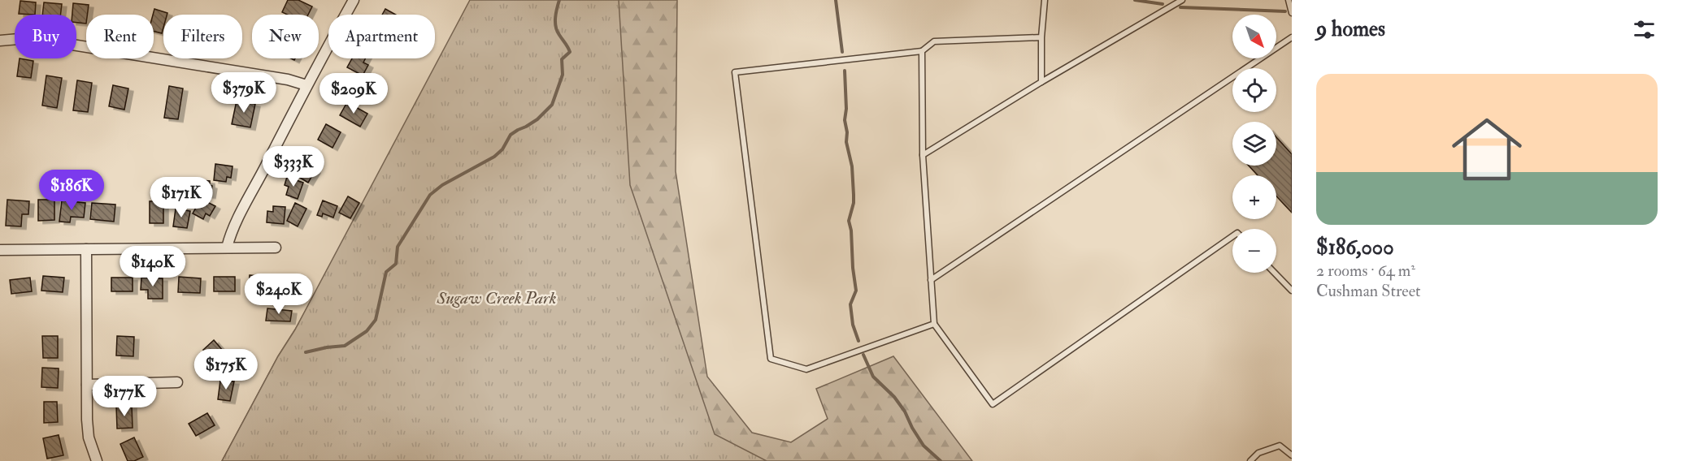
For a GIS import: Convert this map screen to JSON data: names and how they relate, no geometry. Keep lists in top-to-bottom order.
{
  "parks": ["Sugaw Creek Park"],
  "north": "bottom right",
  "page": {
    "heading": "9 homes",
    "map_buttons": ["+", "−"],
    "chip": [
      "Buy",
      "Rent",
      "Filters",
      "New",
      "Apartment"
    ],
    "list": [
      {
        "name": "$186,000",
        "note": "2 rooms · 64 m² · Cushman Street"
      }
    ],
    "price": [
      "$379K",
      "$209K",
      "$333K",
      "$186K",
      "$171K",
      "$140K",
      "$240K",
      "$175K",
      "$177K"
    ]
  }
}
